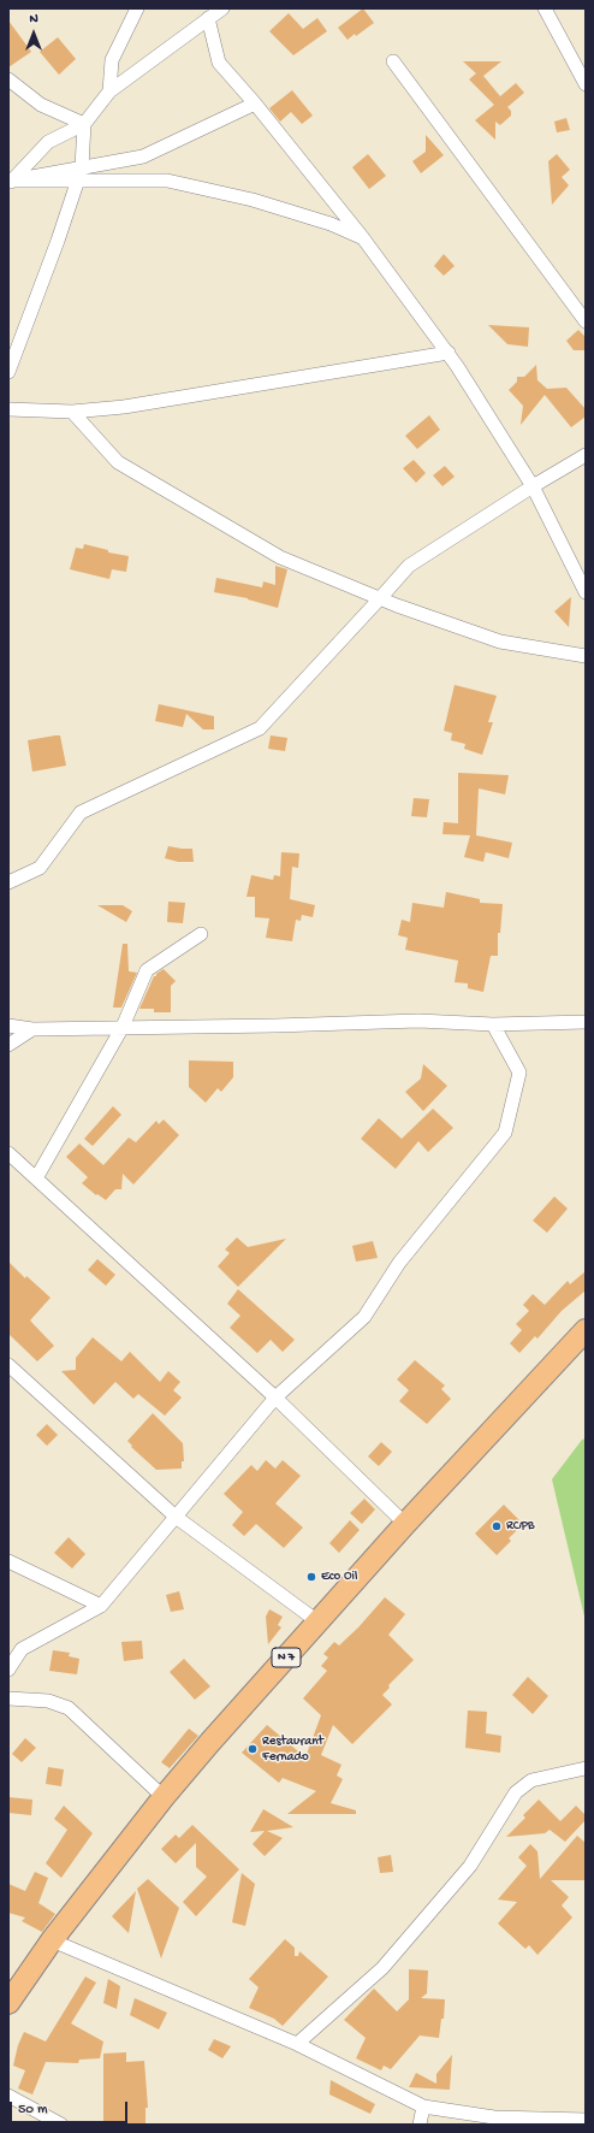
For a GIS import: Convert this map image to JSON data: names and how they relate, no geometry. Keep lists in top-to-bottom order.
{
  "streets": {
    "highway": ["N 7"]
  },
  "places": ["RCPB", "Eco Oil", "Restaurant Fernado"],
  "scale_bar": "50 m",
  "north": "top"
}
